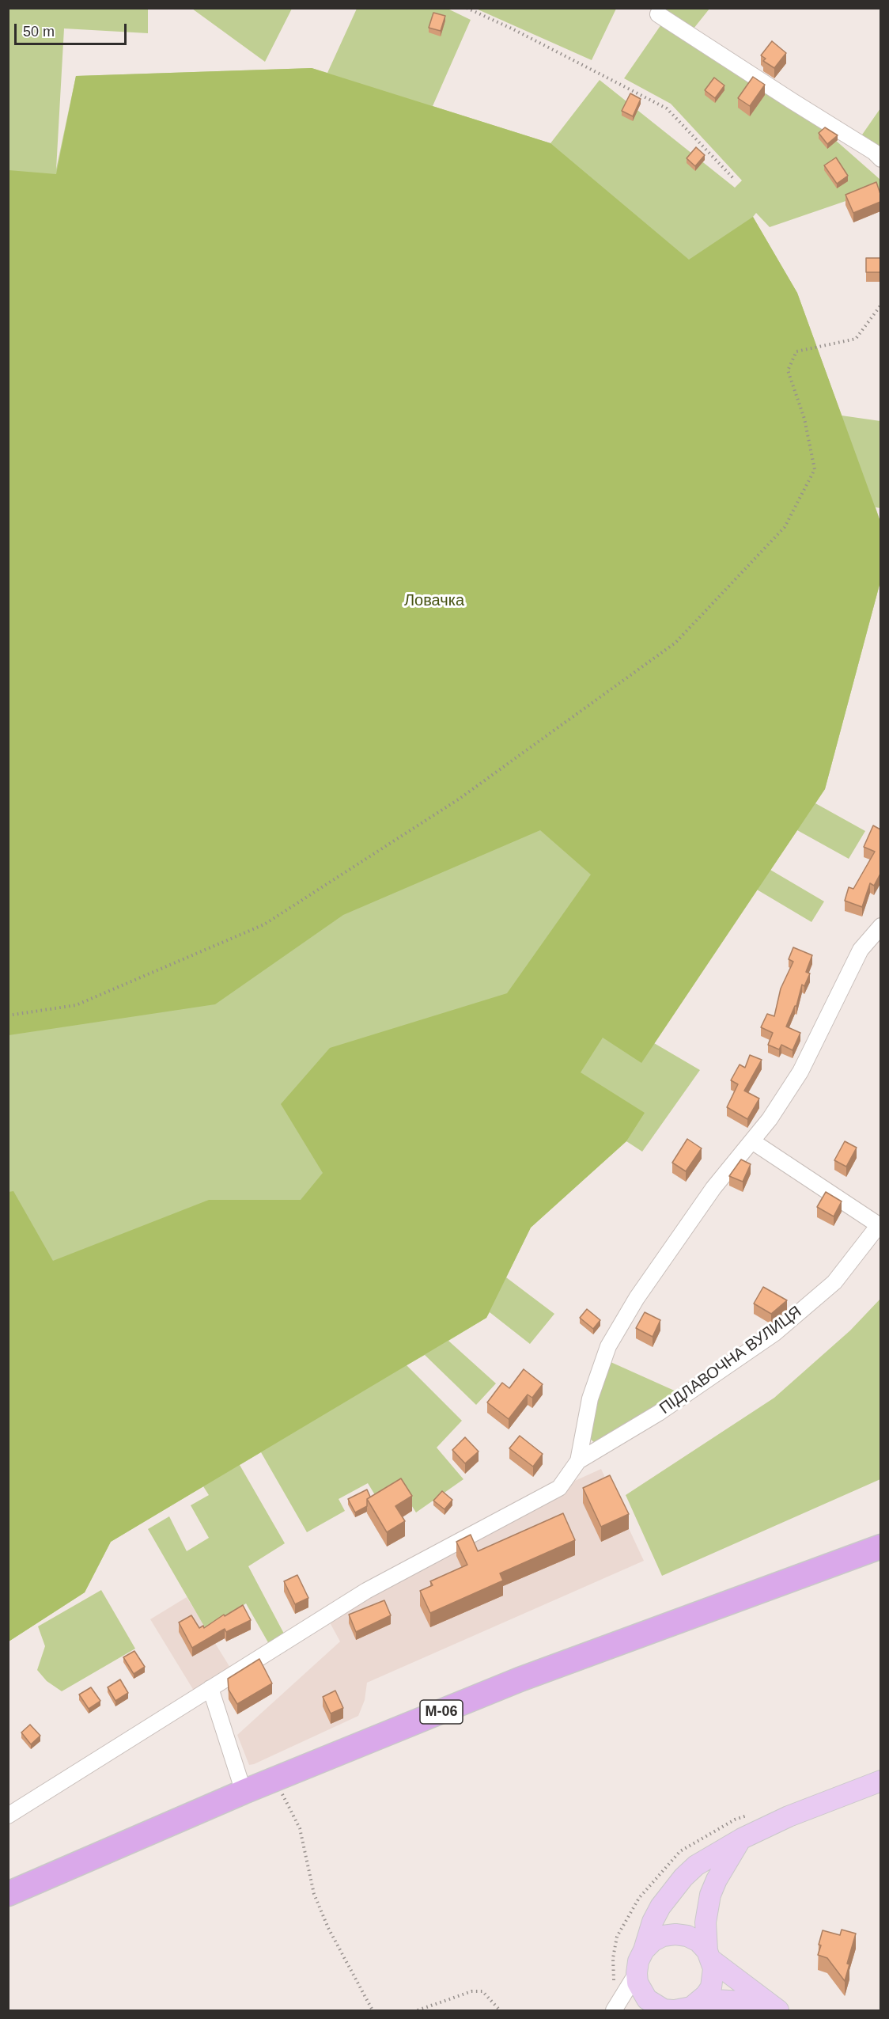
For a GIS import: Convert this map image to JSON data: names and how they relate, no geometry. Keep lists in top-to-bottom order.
{
  "streets": {
    "highway": ["М-06"],
    "street": ["ПІДЛАВОЧНА ВУЛИЦЯ"]
  },
  "parks": ["Ловачка"],
  "scale_bar": "50 m"
}
